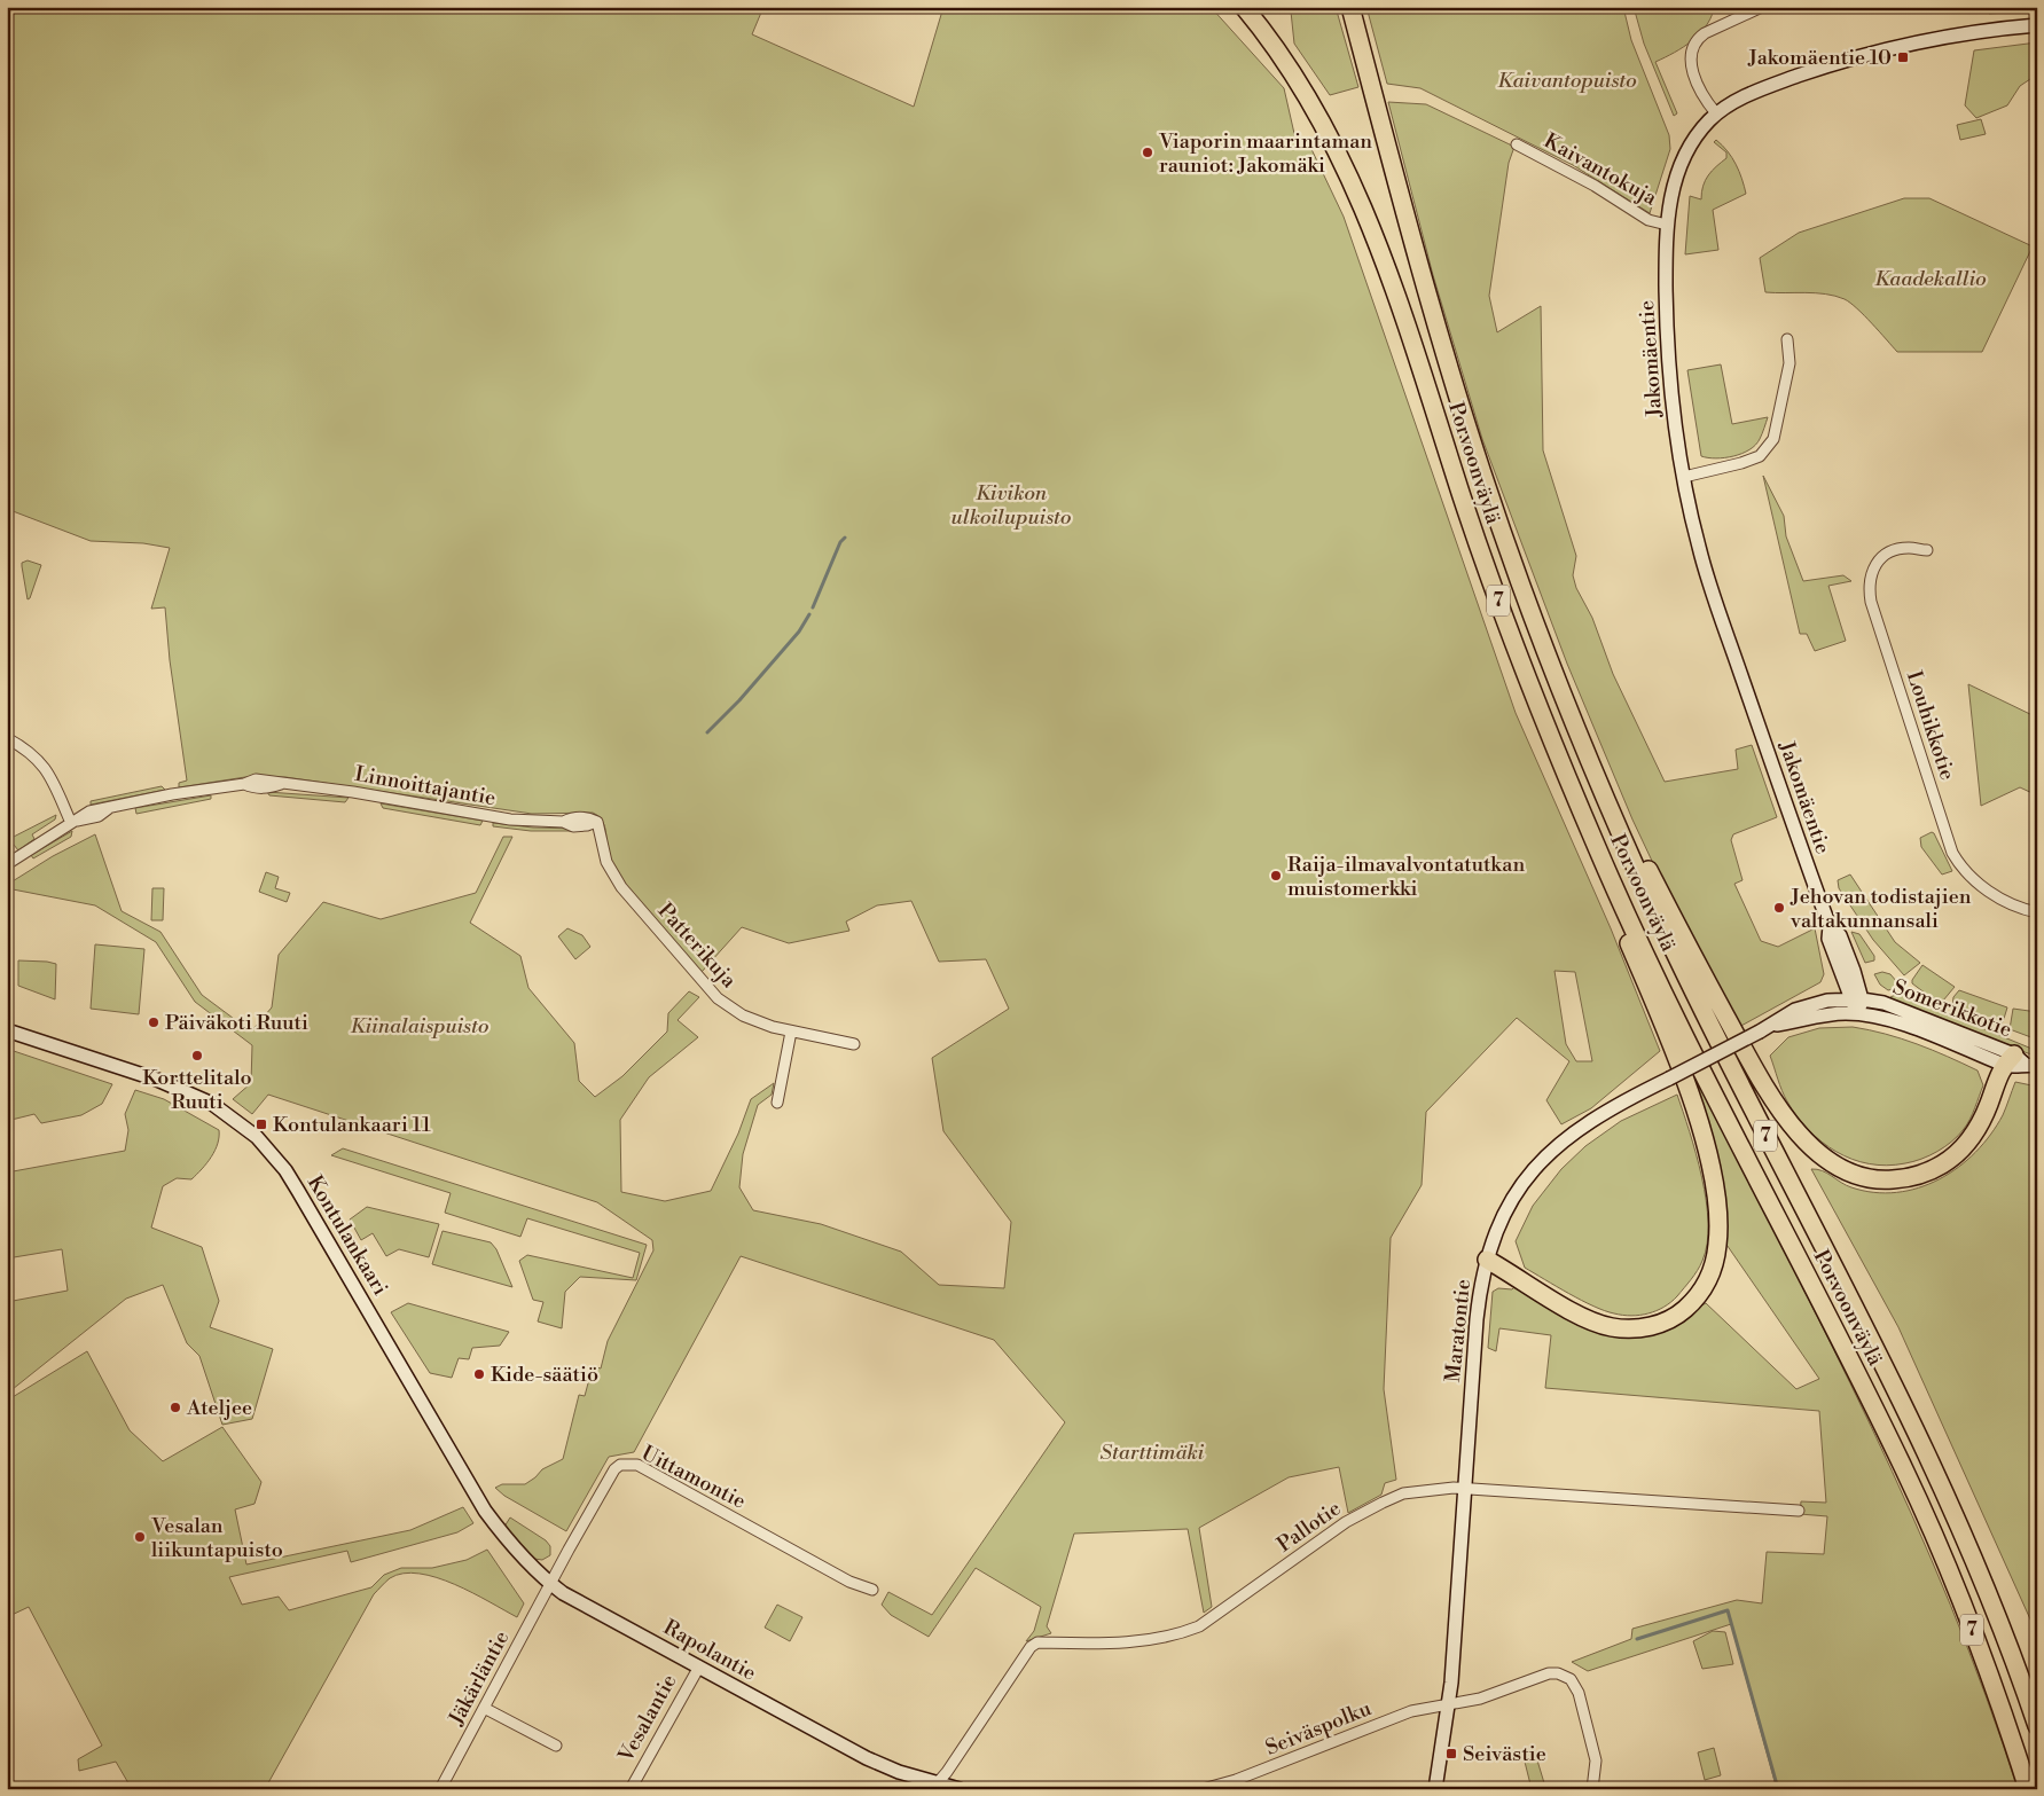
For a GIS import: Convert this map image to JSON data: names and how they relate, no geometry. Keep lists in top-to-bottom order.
{
  "streets": {
    "highway": ["Porvoonväylä", "7"],
    "main road": [
      "Jakomäentie",
      "Somerikkotie",
      "Kontulankaari",
      "Maratontie",
      "Rapolantie"
    ],
    "street": [
      "Kaivantokuja",
      "Louhikkotie",
      "Linnoittajantie",
      "Patterikuja",
      "Uittamontie",
      "Pallotie",
      "Jäkärläntie",
      "Vesalantie",
      "Seiväspolku"
    ]
  },
  "crossings": [
    ["Kaivantokuja", "Jakomäentie"],
    ["Jakomäentie", "Somerikkotie"],
    ["Jakomäentie", "Maratontie"],
    ["Linnoittajantie", "Patterikuja"],
    ["Somerikkotie", "Maratontie"],
    ["Kontulankaari", "Uittamontie"],
    ["Kontulankaari", "Rapolantie"],
    ["Kontulankaari", "Jäkärläntie"],
    ["Maratontie", "Pallotie"],
    ["Maratontie", "Seiväspolku"],
    ["Uittamontie", "Rapolantie"],
    ["Uittamontie", "Jäkärläntie"],
    ["Pallotie", "Rapolantie"],
    ["Rapolantie", "Jäkärläntie"],
    ["Rapolantie", "Vesalantie"]
  ],
  "parks": [
    "Kaivantopuisto",
    "Kaadekallio",
    "Kivikon ulkoilupuisto",
    "Kiinalaispuisto",
    "Starttimäki"
  ],
  "places": {
    "transit": ["Jakomäentie 10", "Kontulankaari 11", "Seivästie"],
    "other": [
      "Viaporin maarintaman rauniot: Jakomäki",
      "Raija-ilmavalvontatutkan muistomerkki",
      "Jehovan todistajien valtakunnansali",
      "Päiväkoti Ruuti",
      "Korttelitalo Ruuti",
      "Kide-säätiö",
      "Ateljee",
      "Vesalan liikuntapuisto"
    ]
  }
}
